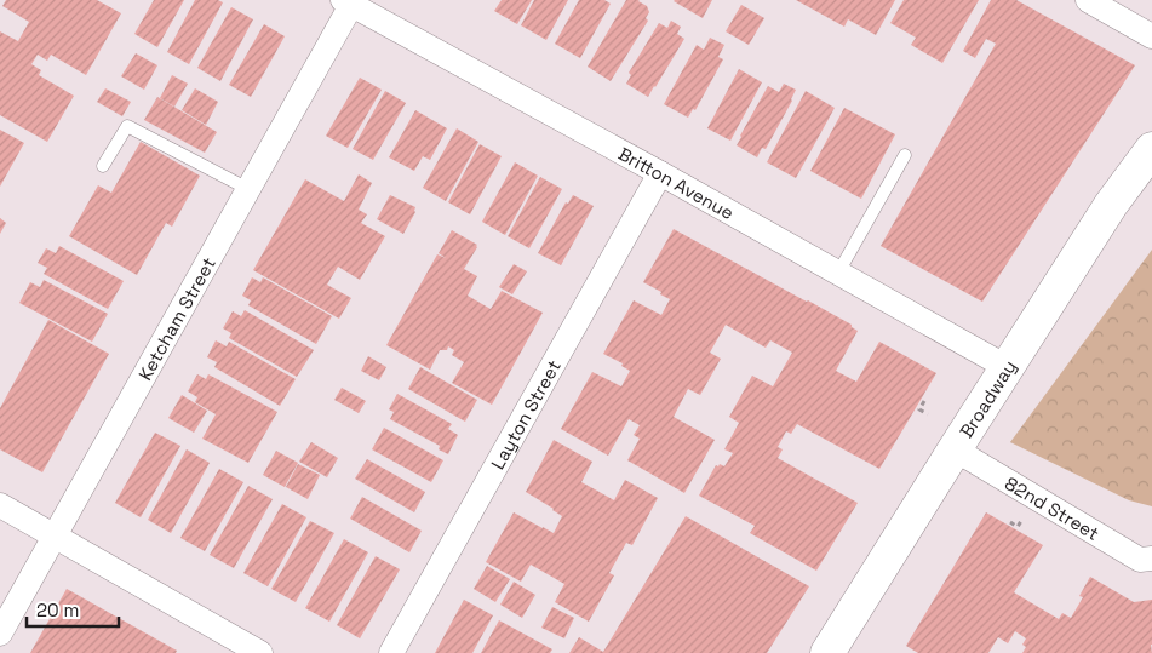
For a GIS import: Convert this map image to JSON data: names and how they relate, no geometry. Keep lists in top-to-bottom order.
{
  "streets": {
    "main road": ["Broadway"],
    "street": [
      "Britton Avenue",
      "Ketcham Street",
      "Layton Street",
      "82nd Street"
    ]
  },
  "crossings": [
    ["Britton Avenue", "Ketcham Street"],
    ["Britton Avenue", "Broadway"],
    ["Britton Avenue", "Layton Street"],
    ["Broadway", "82nd Street"]
  ],
  "scale_bar": "20 m"
}
